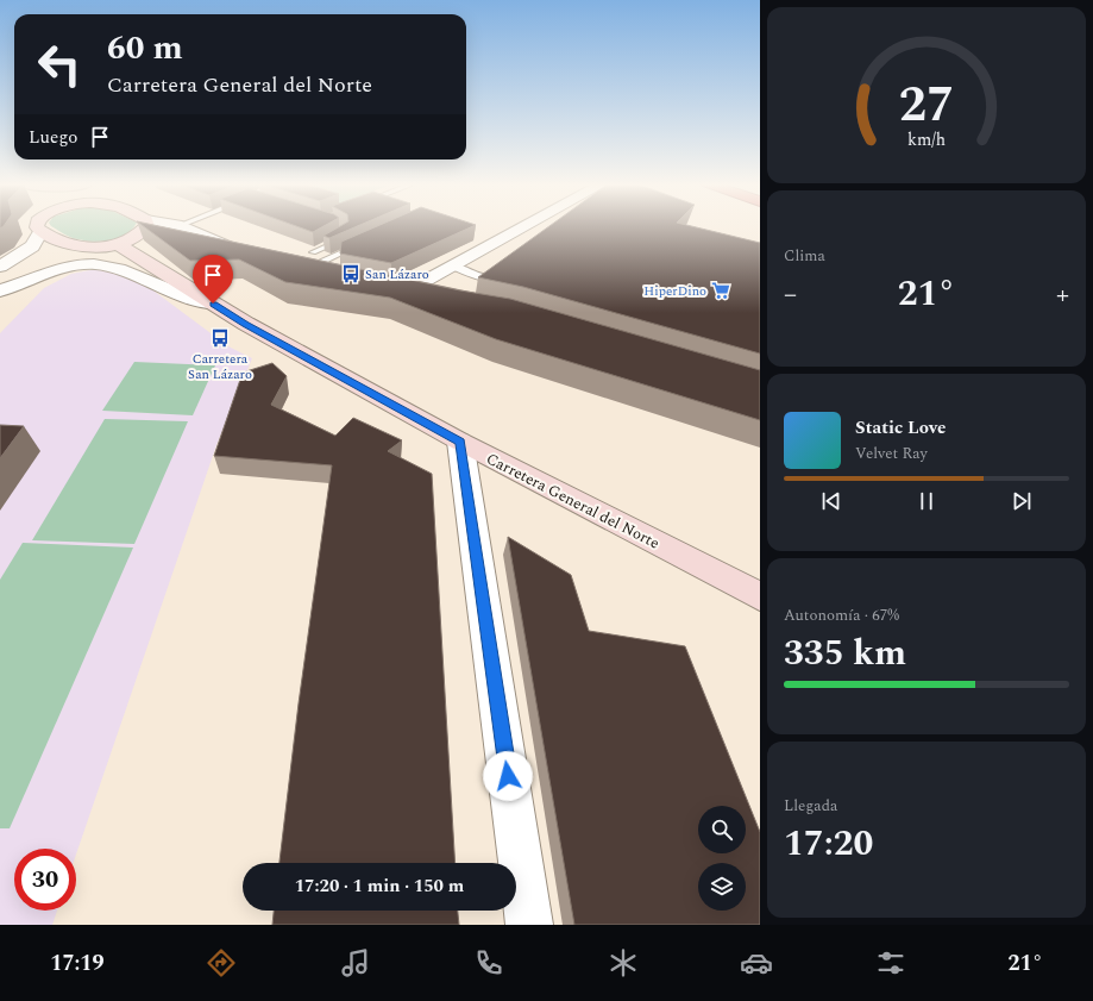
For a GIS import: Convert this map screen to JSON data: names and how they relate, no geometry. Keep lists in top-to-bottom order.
{
  "streets": {
    "main road": ["Carretera General del Norte"]
  },
  "places": {
    "bus stop": ["San Lázaro", "Carretera San Lázaro"],
    "supermarket": ["HiperDino"]
  },
  "page": {
    "turn": ["60 m", "Carretera General del Norte"],
    "then": "Luego",
    "tile": [
      "Clima",
      ["Autonomía · 67%", "335 km"],
      ["Llegada", "17:20"]
    ],
    "heat": ["−", "21°", "+"],
    "song": ["Static Love", "Velvet Ray"],
    "limit": "30",
    "trip": "17:20 · 1 min · 150 m",
    "tabs": ["17:19", "21°"],
    "gauge": ["27", "km/h"]
  }
}
